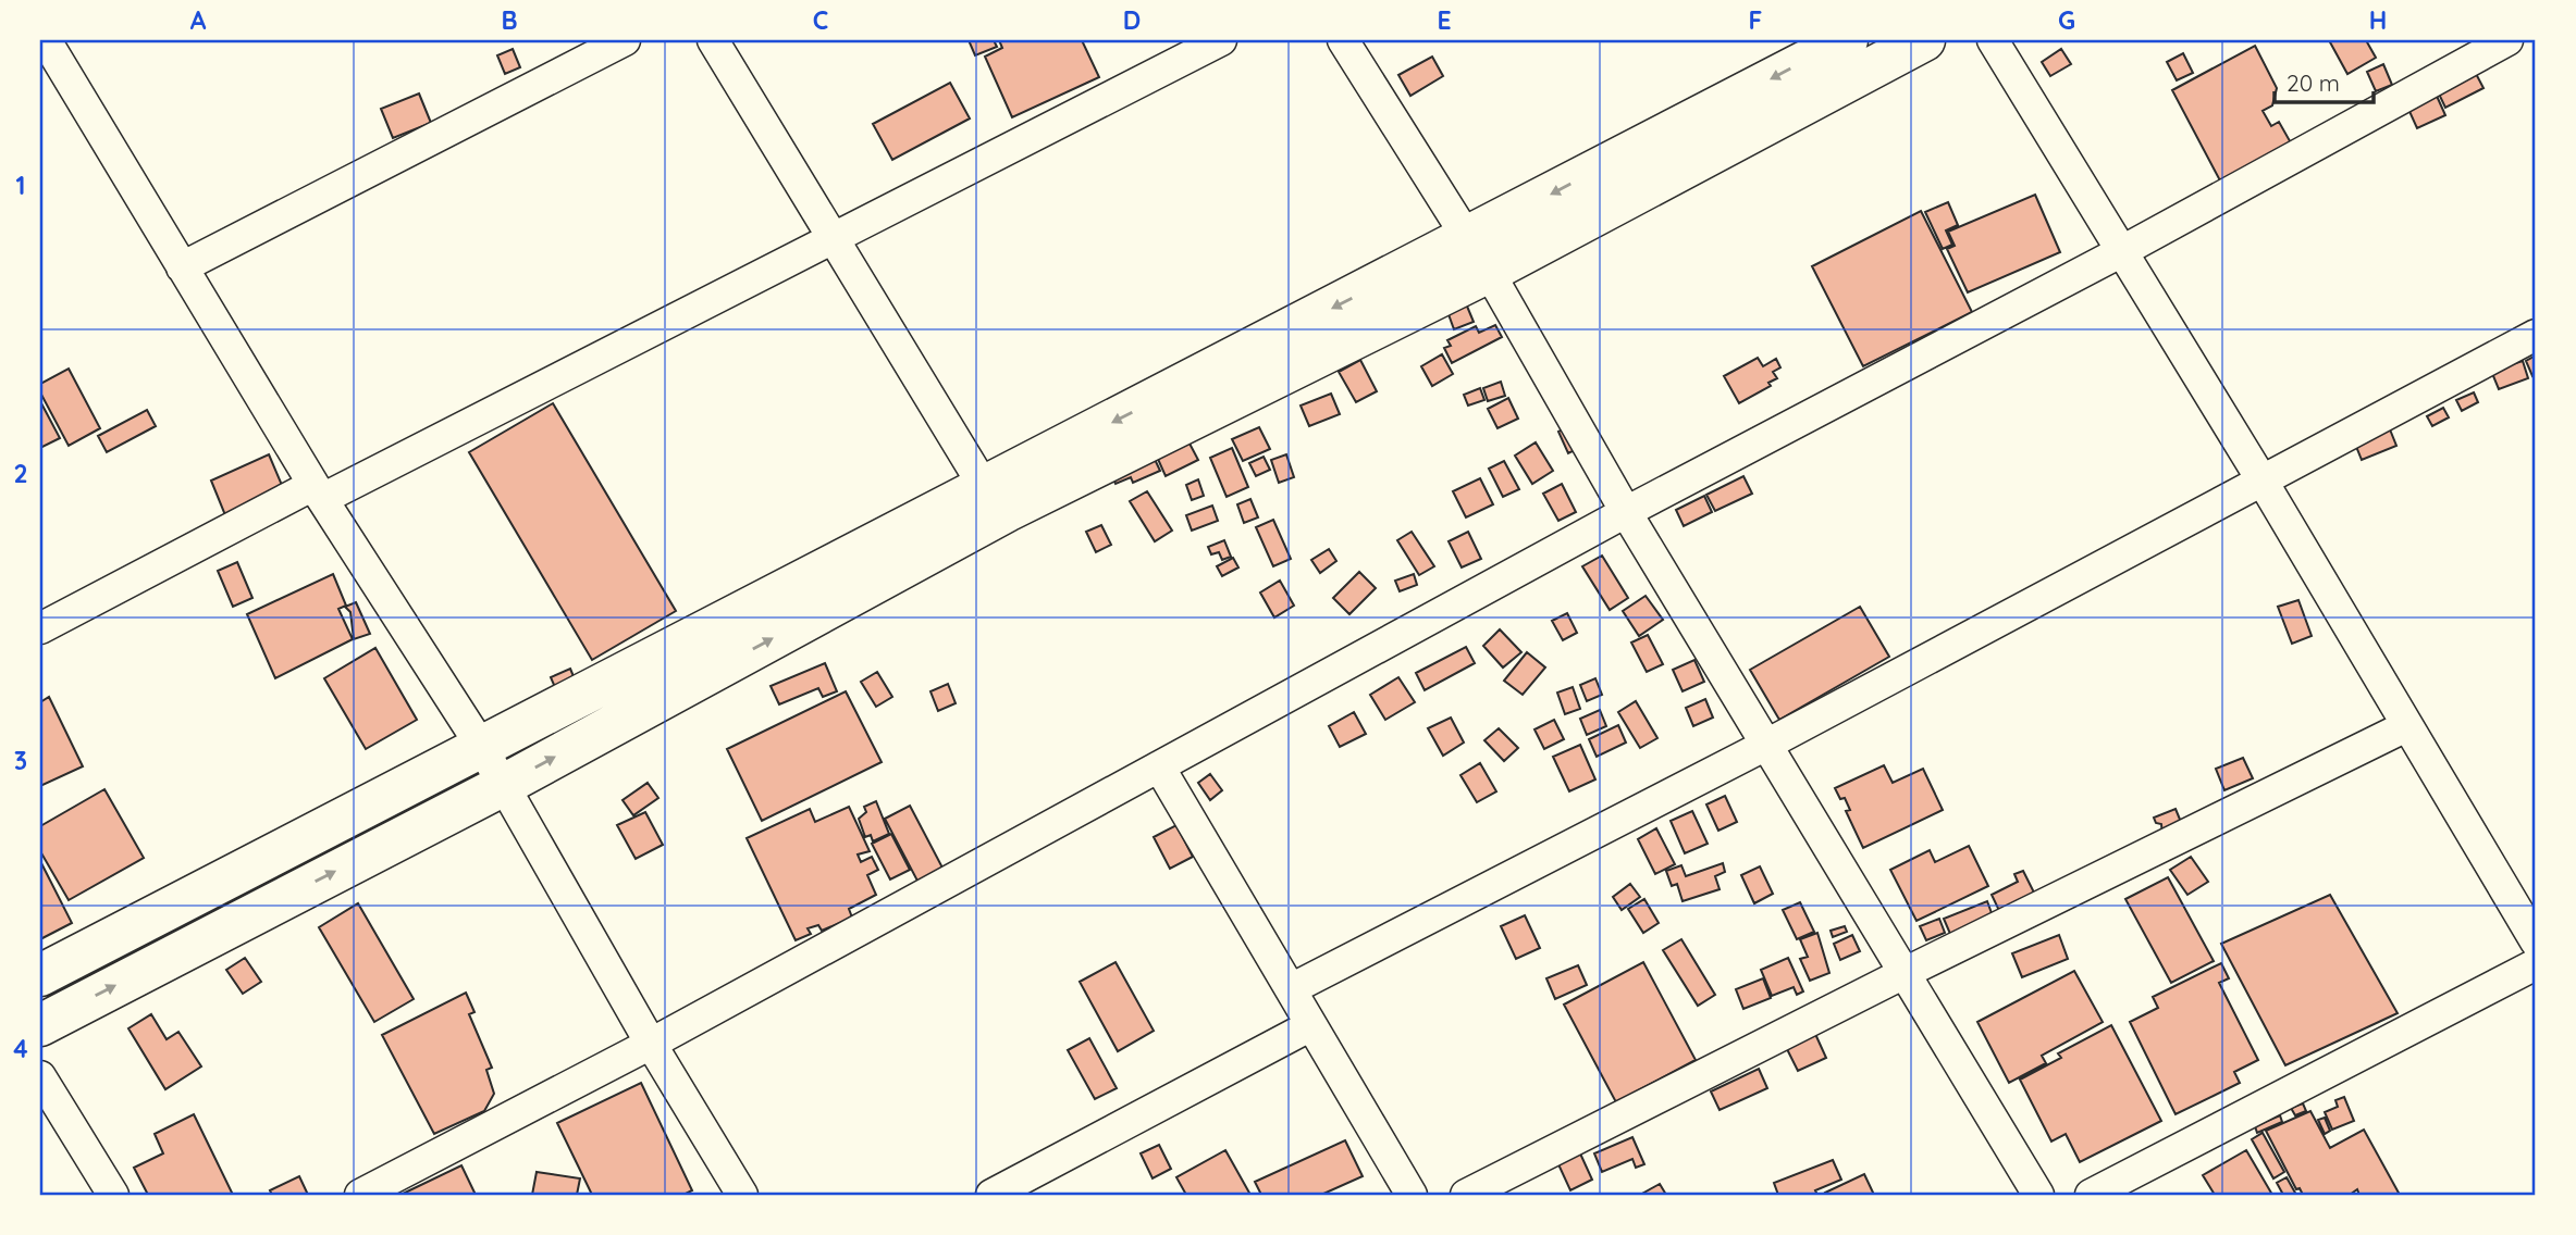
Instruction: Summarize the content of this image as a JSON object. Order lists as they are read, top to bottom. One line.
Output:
{"scale_bar":"20 m","grid":{"columns":["A","B","C","D","E","F","G","H"],"rows":["1","2","3","4"]}}
